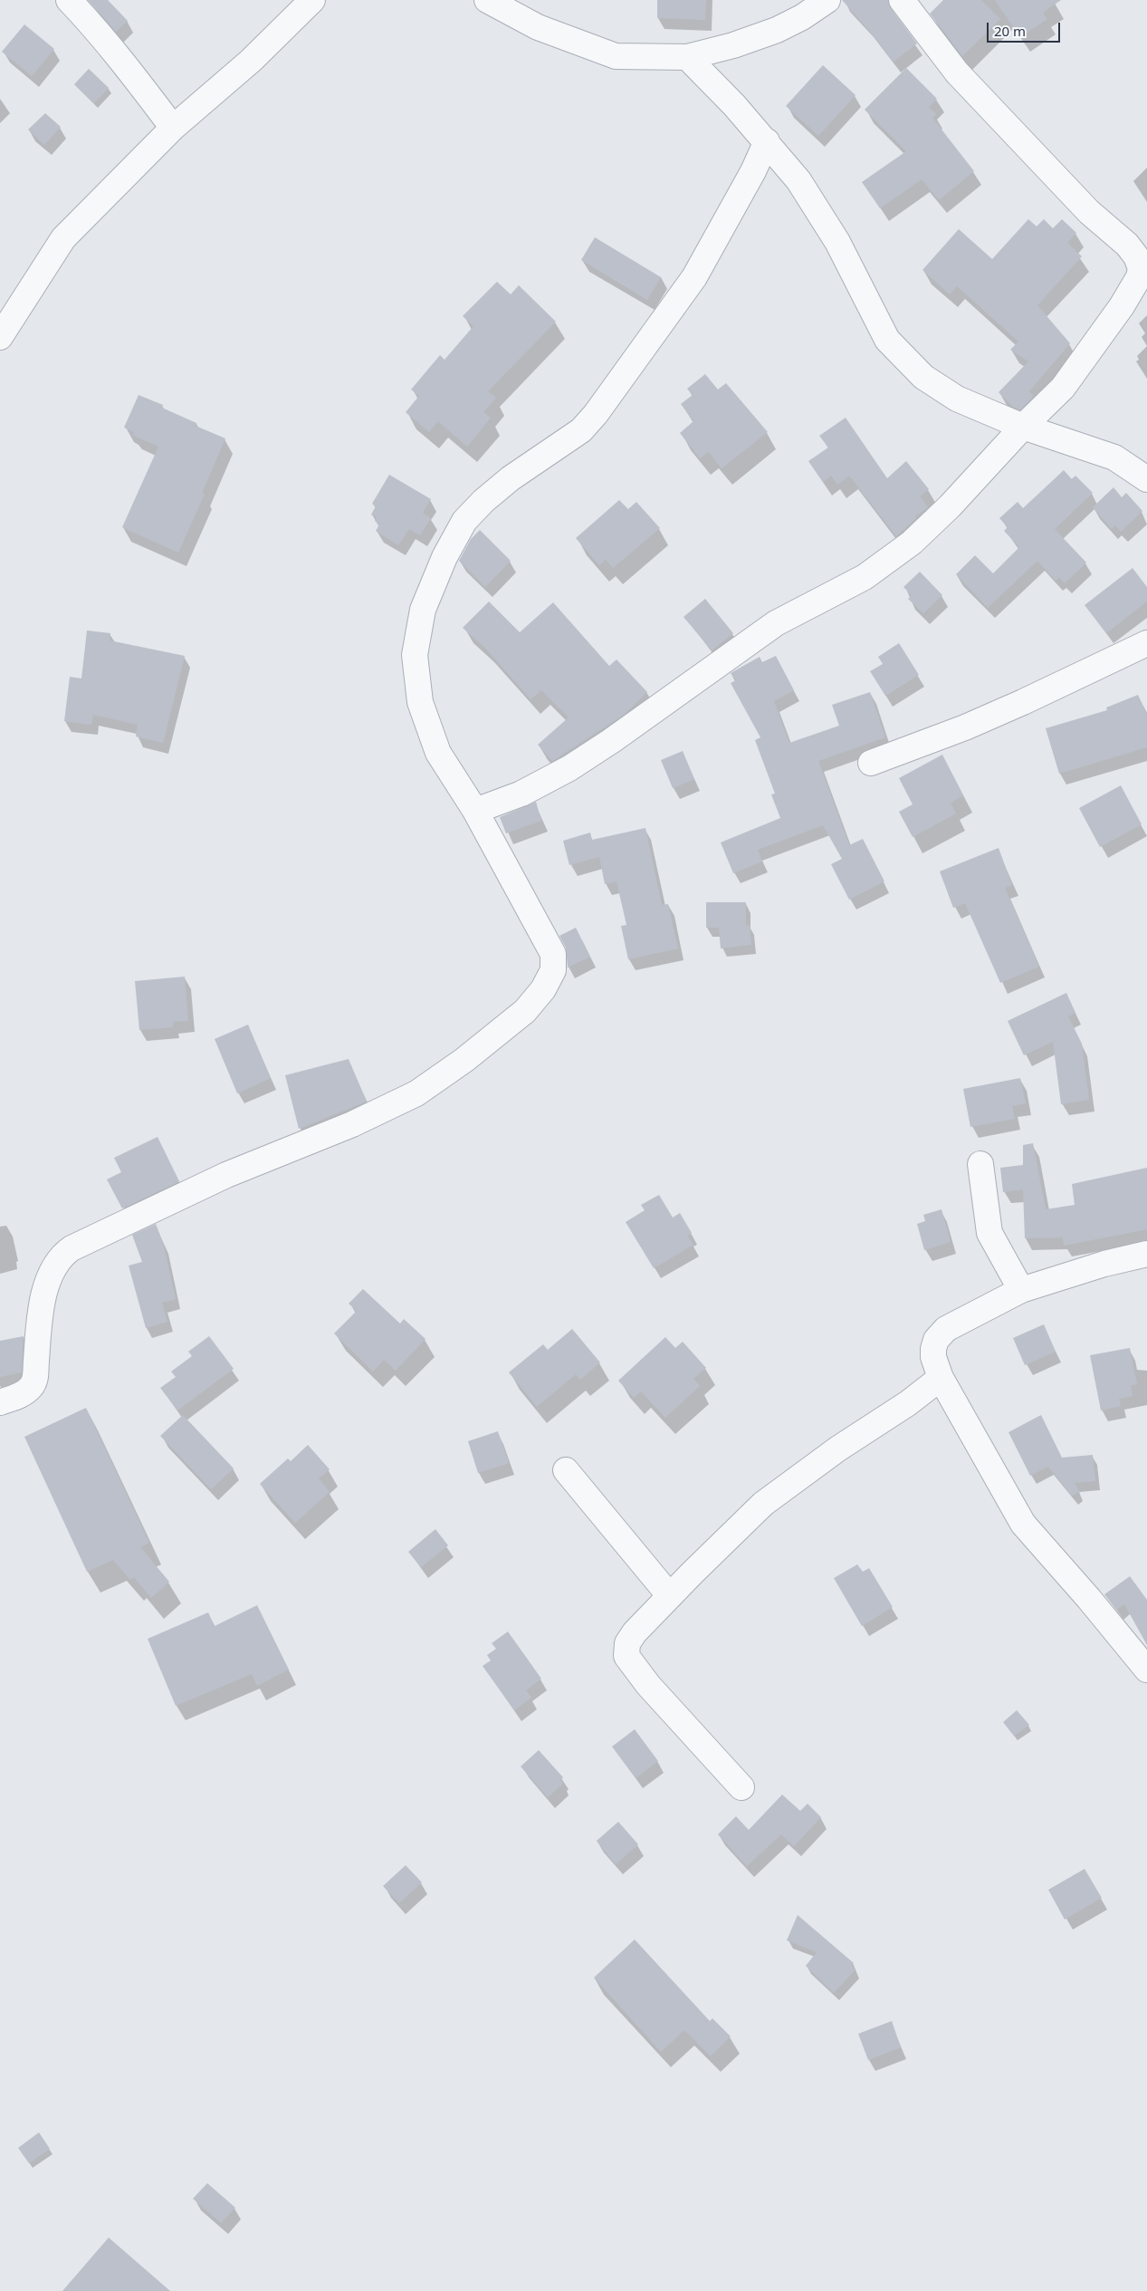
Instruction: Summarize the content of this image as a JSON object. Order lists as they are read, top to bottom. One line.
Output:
{"scale_bar":"20 m"}
